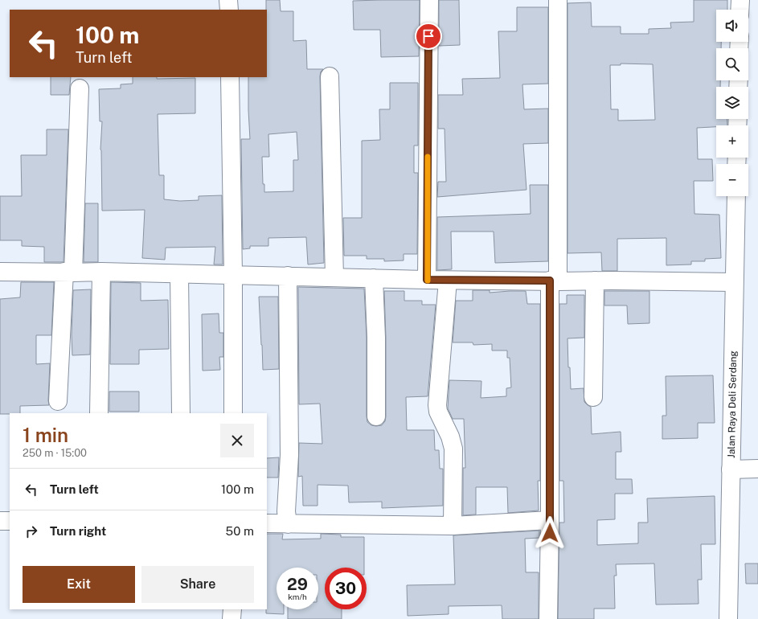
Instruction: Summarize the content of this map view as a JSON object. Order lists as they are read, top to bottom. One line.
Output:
{"streets":{"street":["Jalan Raya Deli Serdang"]},"page":{"map_buttons":["+","−"],"turn":["100 m","Turn left"],"heading":["1 min","250 m · 15:00"],"list":[{"name":"Turn left","value":"100 m"},{"name":"Turn right","value":"50 m"}],"buttons":["Exit","Share"],"speed":"29 km/h","limit":"30"}}
